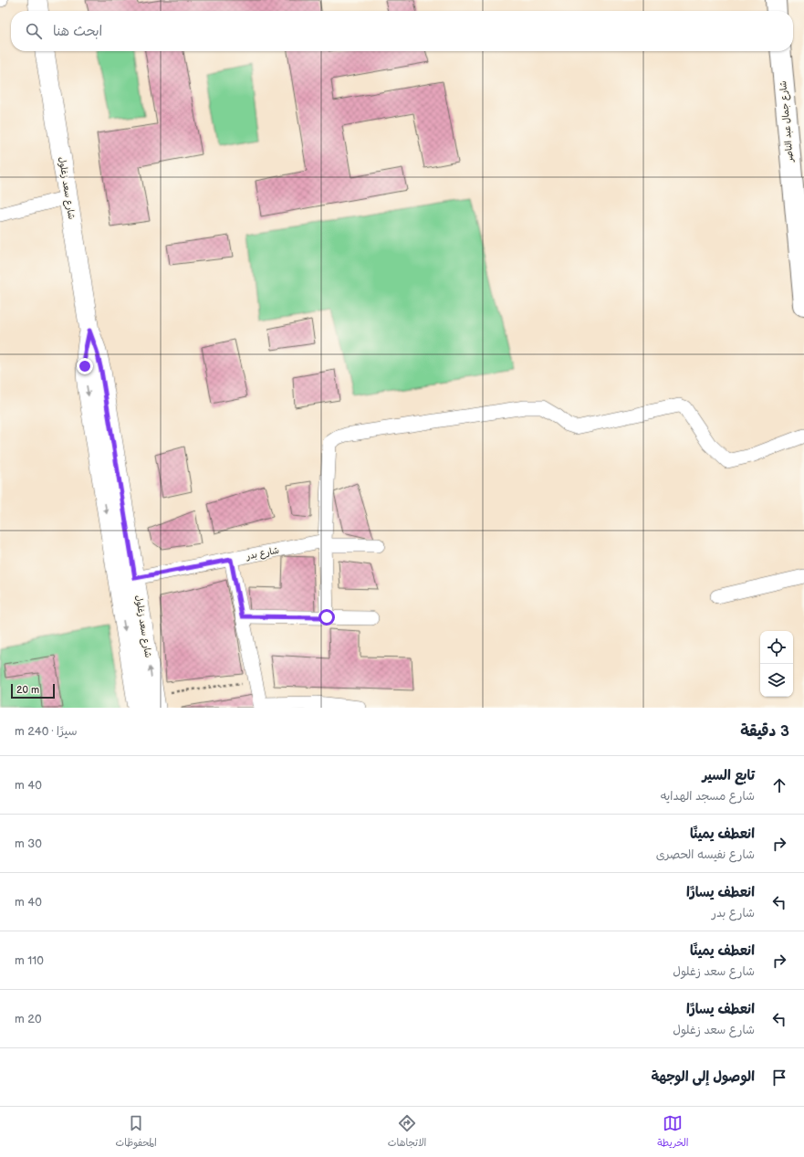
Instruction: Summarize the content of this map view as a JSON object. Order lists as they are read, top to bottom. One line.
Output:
{"streets":{"main road":["شارع جمال عبد الناصر","شارع سعد زغلول"],"street":["شارع بدر"]},"crossings":[["شارع سعد زغلول","شارع بدر"]],"scale_bar":"20 m","page":{"search":"ابحث هنا","scale":"20 m","heading":["3 دقيقة","سيرًا · 240 m"],"list":[["تابع السير","شارع مسجد الهدايه","40 m"],["انعطف يمينًا","شارع نفيسه الحصرى","30 m"],["انعطف يسارًا","شارع بدر","40 m"],["انعطف يمينًا","شارع سعد زغلول","110 m"],["انعطف يسارًا","شارع سعد زغلول","20 m"],"الوصول إلى الوجهة"],"nav":["الخريطة","الاتجاهات","المحفوظات"]}}
